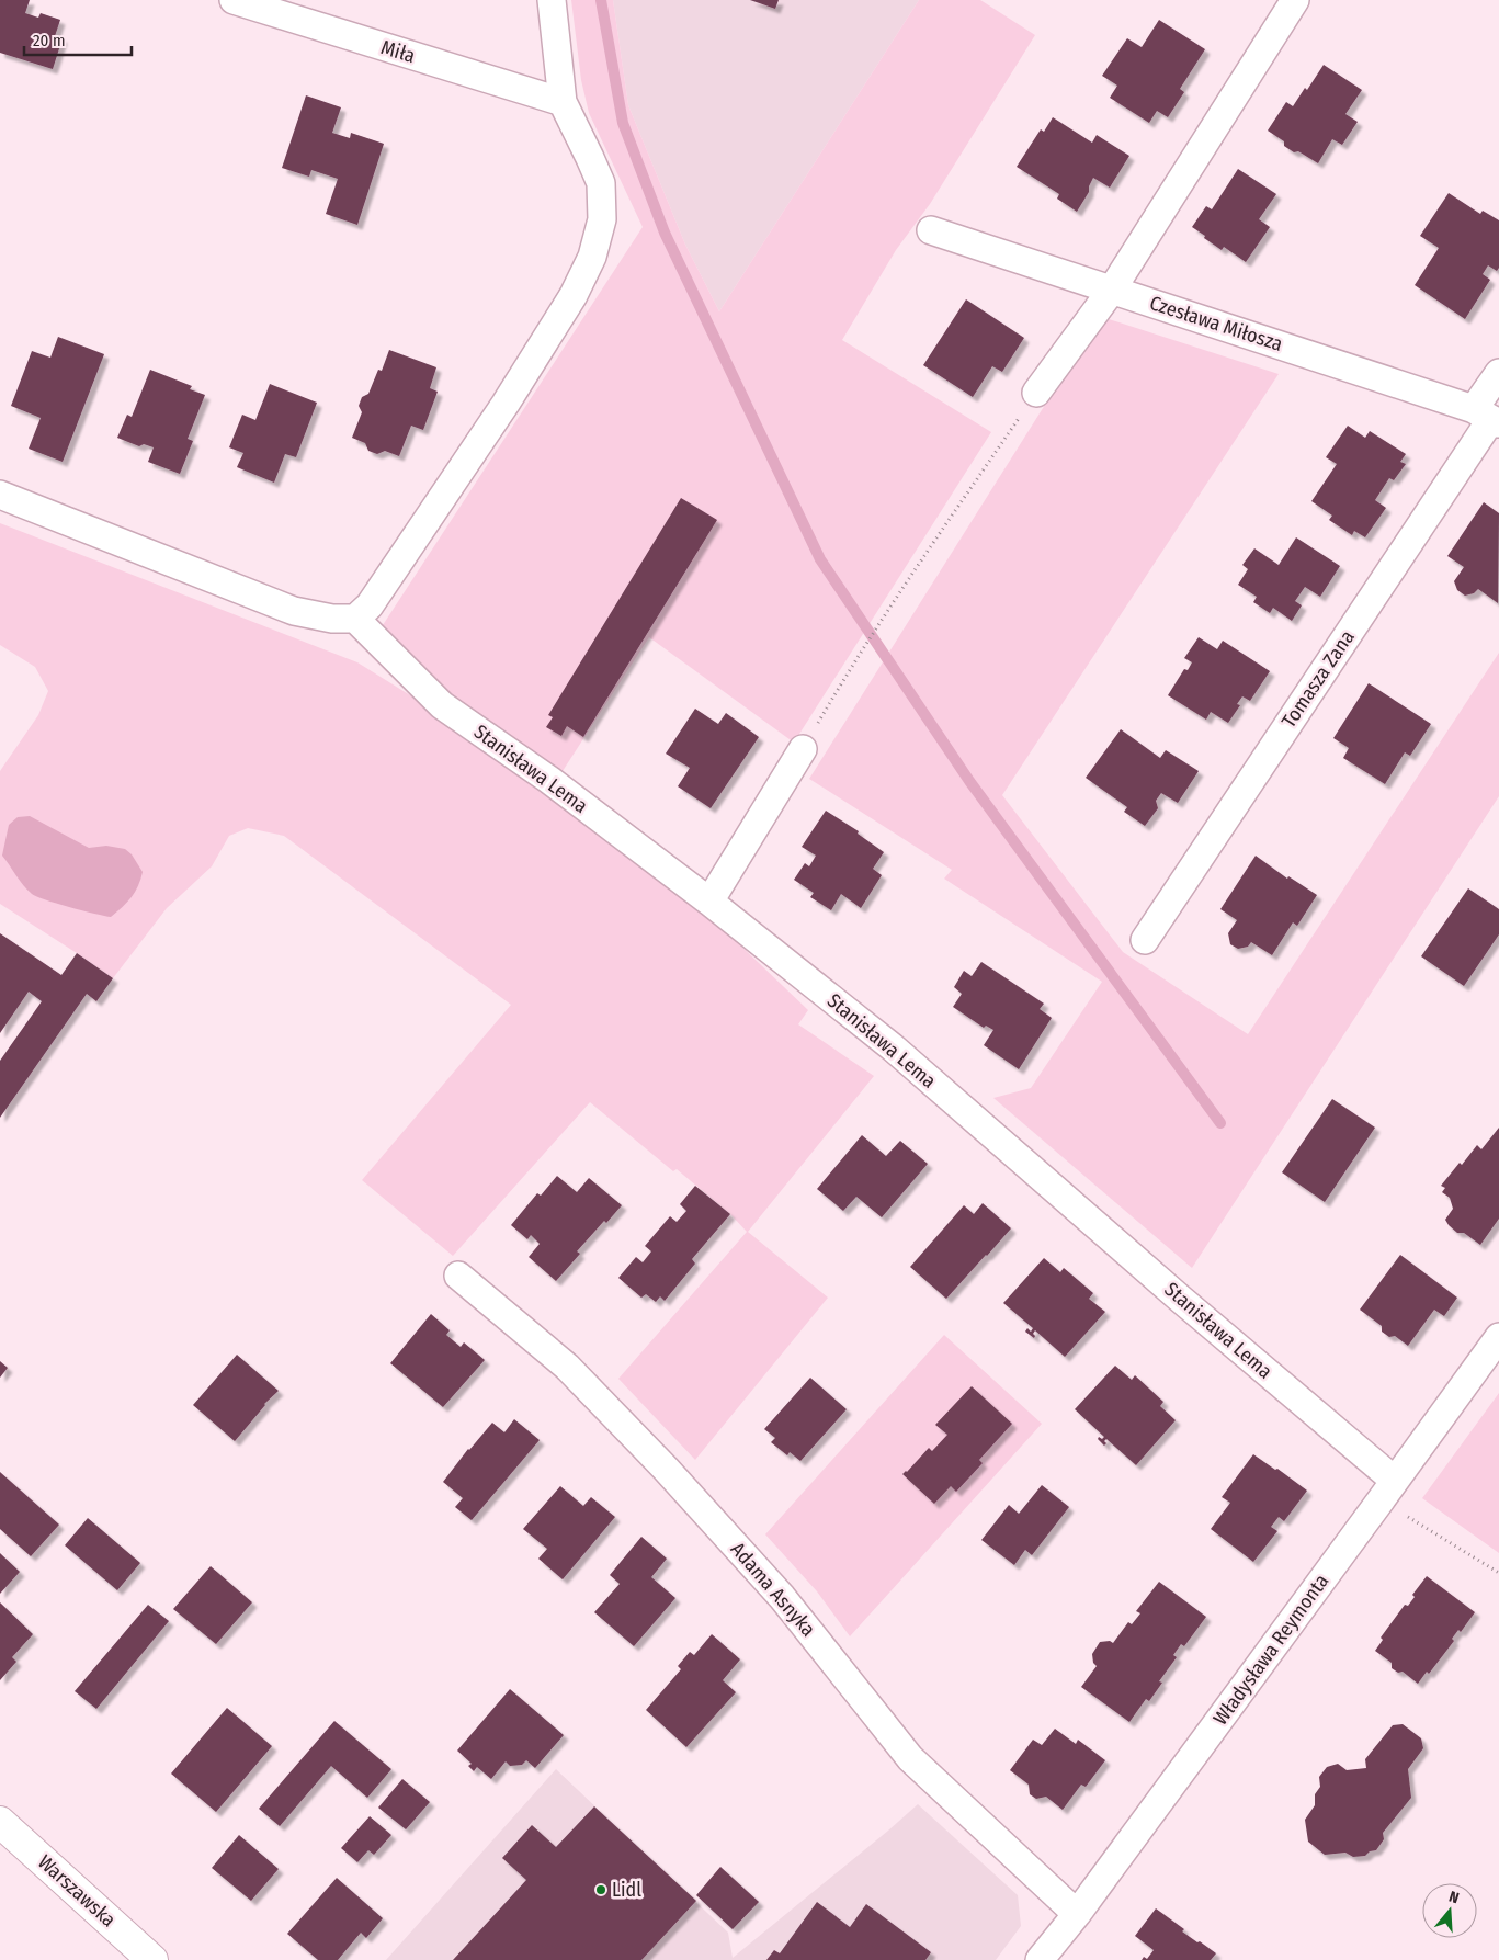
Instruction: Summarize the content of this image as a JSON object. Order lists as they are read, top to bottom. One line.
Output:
{"streets":{"main road":["Warszawska"],"street":["Miła","Czesława Miłosza","Tomasza Zana","Stanisława Lema","Adama Asnyka","Władysława Reymonta"]},"crossings":[["Czesława Miłosza","Tomasza Zana"],["Stanisława Lema","Władysława Reymonta"],["Adama Asnyka","Władysława Reymonta"]],"places":["Lidl"],"scale_bar":"20 m","north":"top"}
